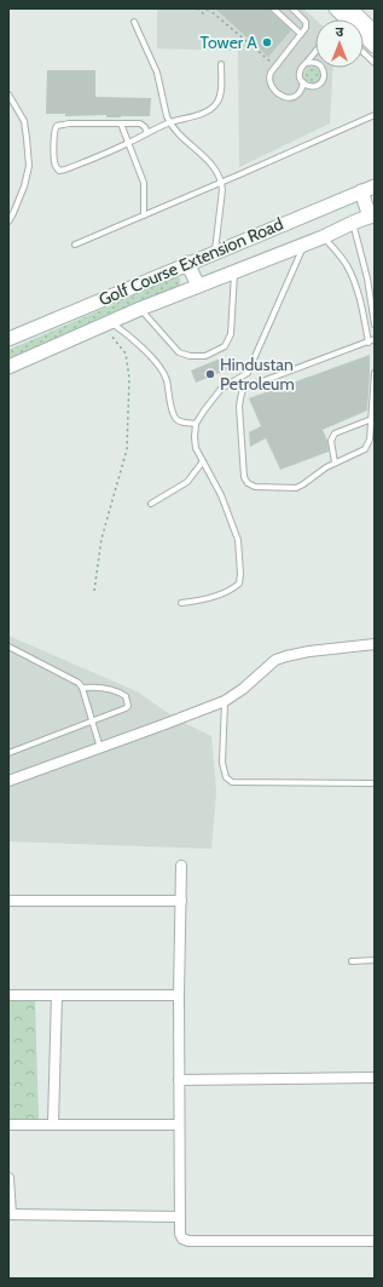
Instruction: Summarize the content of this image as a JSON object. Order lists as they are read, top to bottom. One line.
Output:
{"streets":{"main road":["Golf Course Extension Road"]},"places":["Tower A","Hindustan Petroleum"],"north":"top"}
